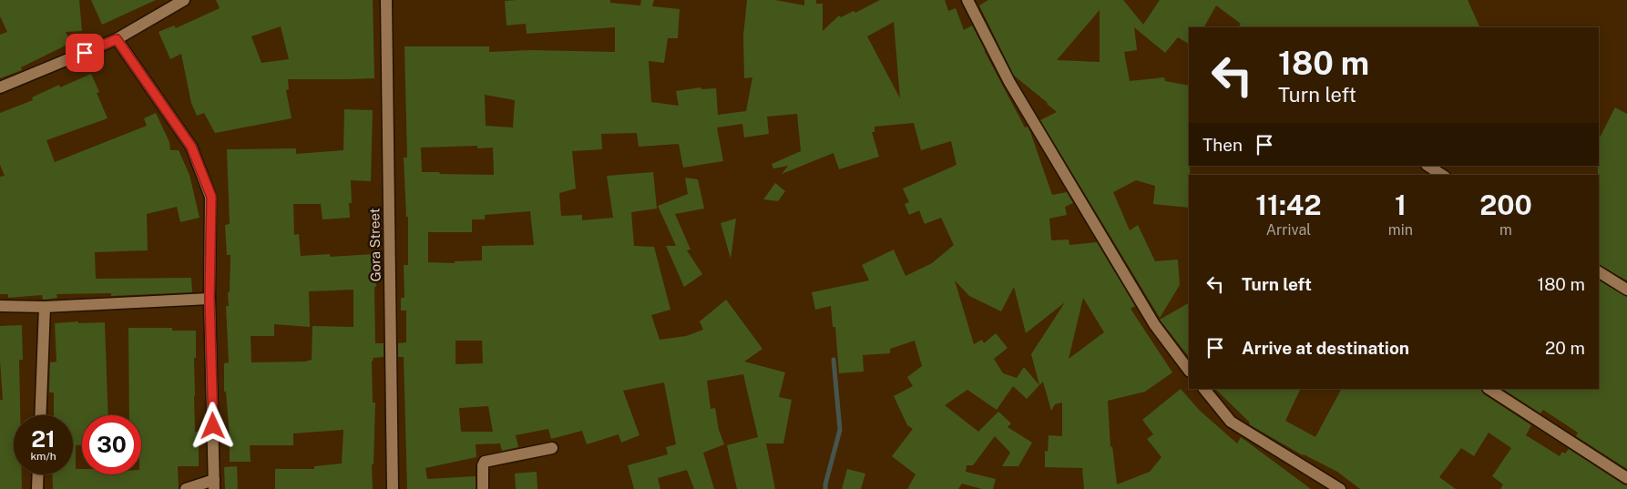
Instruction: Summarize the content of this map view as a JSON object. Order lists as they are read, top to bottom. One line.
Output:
{"streets":{"street":["Gora Street"]},"page":{"turn":["180 m","Turn left"],"then":"Then","eta":["11:42","Arrival","1","min","200","m"],"list":[{"name":"Turn left","value":"180 m"},{"name":"Arrive at destination","value":"20 m"}],"speed":"21 km/h","limit":"30"}}
